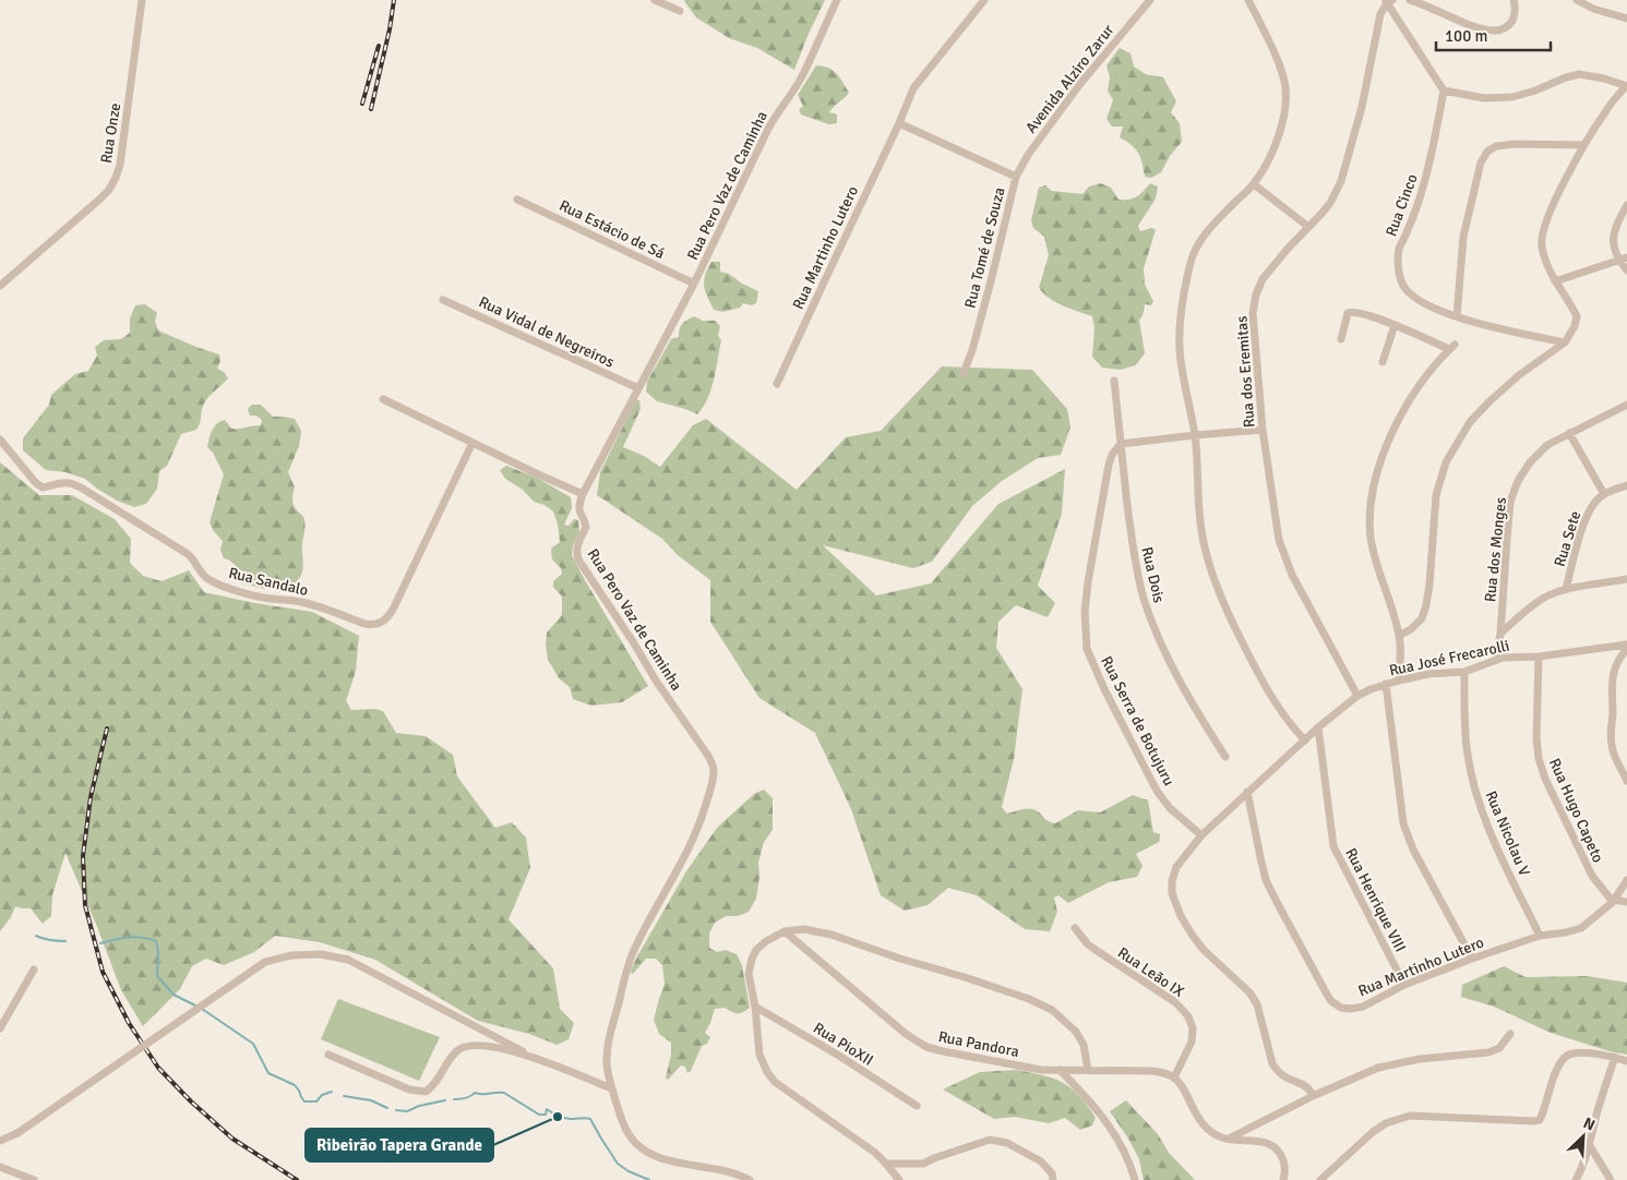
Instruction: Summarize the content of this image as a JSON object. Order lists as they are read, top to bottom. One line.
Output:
{"streets":{"street":["Avenida Alziro Zarur","Rua Onze","Rua Pero Vaz de Caminha","Rua Cinco","Rua Estácio de Sá","Rua Martinho Lutero","Rua Tomé de Souza","Rua Vidal de Negreiros","Rua dos Eremitas","Rua Sete","Rua dos Monges","Rua Dois","Rua Sandalo","Rua José Frecarolli","Rua Serra de Botujuru","Rua Hugo Capeto","Rua Nicolau V","Rua Henrique VIII","Rua Leão IX","Rua PioXII","Rua Pandora"]},"crossings":[["Avenida Alziro Zarur","Rua Tomé de Souza"],["Rua Pero Vaz de Caminha","Rua Estácio de Sá"],["Rua Pero Vaz de Caminha","Rua Vidal de Negreiros"],["Rua Martinho Lutero","Rua Tomé de Souza"],["Rua Martinho Lutero","Rua José Frecarolli"],["Rua Martinho Lutero","Rua Hugo Capeto"],["Rua Martinho Lutero","Rua Nicolau V"],["Rua Martinho Lutero","Rua Henrique VIII"],["Rua dos Eremitas","Rua José Frecarolli"],["Rua dos Monges","Rua José Frecarolli"],["Rua Dois","Rua Serra de Botujuru"],["Rua José Frecarolli","Rua Serra de Botujuru"],["Rua José Frecarolli","Rua Hugo Capeto"],["Rua José Frecarolli","Rua Nicolau V"],["Rua José Frecarolli","Rua Henrique VIII"],["Rua Leão IX","Rua Pandora"]],"places":["Ribeirão Tapera Grande"],"scale_bar":"100 m","north":"top right"}
